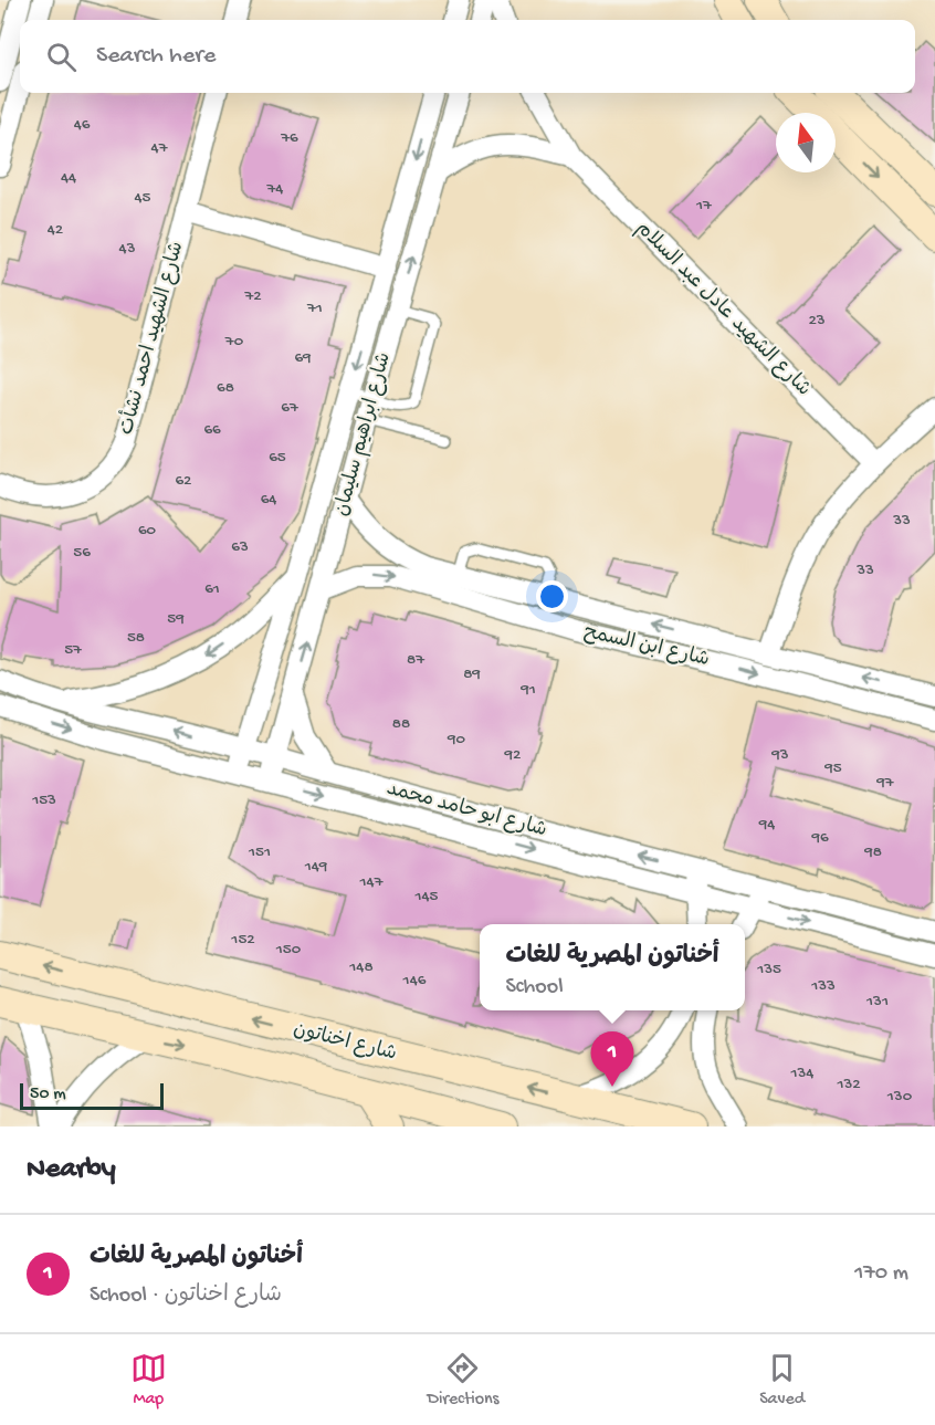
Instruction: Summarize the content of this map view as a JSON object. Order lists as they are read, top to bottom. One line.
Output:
{"streets":{"main road":["شارع اخناتون"],"street":["شارع الشهيد عادل عبد السلام","شارع الشهيد احمد نشأت","شارع ابراهيم سليمان","شارع ابن السمح","شارع ابو حامد محمد"]},"crossings":[["شارع ابراهيم سليمان","شارع ابن السمح"],["شارع ابراهيم سليمان","شارع ابو حامد محمد"]],"house_numbers":["46","76","47","44","74","45","17","42","43","72","71","23","70","69","68","67","66","65","62","64","33","60","63","56","33","61","59","58","57","87","89","91","88","90","92","93","95","97","153","94","96","151","98","149","147","145","152","150","148","135","146","133","131","134","132","130"],"scale_bar":"50 m","north":"top","page":{"search":"Search here","popup":["أخناتون المصرية للغات","School"],"pins":"1","scale":"50 m","heading":"Nearby","list":[{"mark":"1","name":"أخناتون المصرية للغات","note":"School · شارع اخناتون","value":"170 m"}],"nav":["Map","Directions","Saved"]}}
